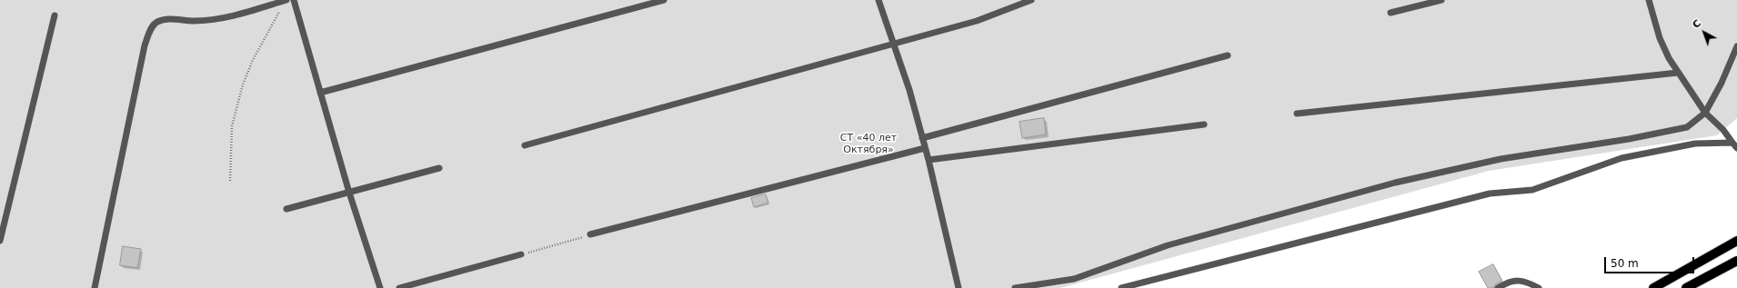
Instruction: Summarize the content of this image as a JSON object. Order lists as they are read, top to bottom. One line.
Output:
{"parks":["СТ «40 лет Октября»"],"scale_bar":"50 m","north":"top left"}
